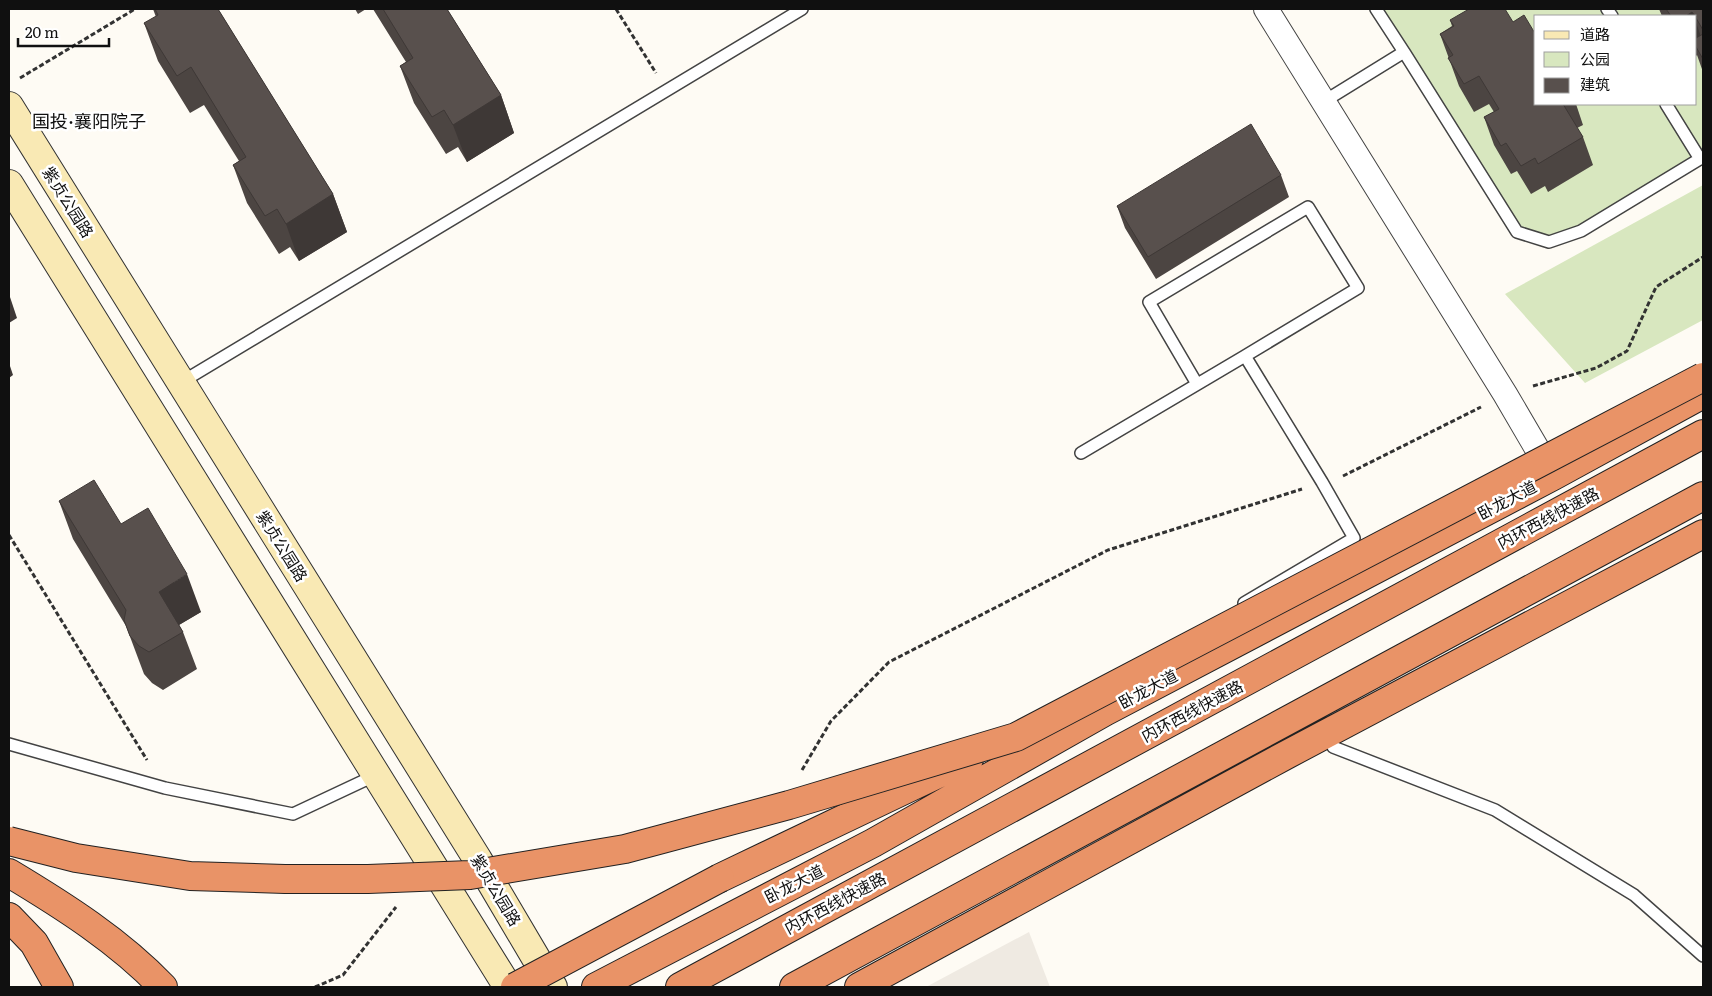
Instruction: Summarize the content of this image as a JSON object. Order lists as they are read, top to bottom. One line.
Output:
{"streets":{"highway":["卧龙大道","内环西线快速路"],"street":["紫贞公园路"]},"districts":["国投·襄阳院子"],"legend":["道路","公园","建筑"],"scale_bar":"20 m"}
